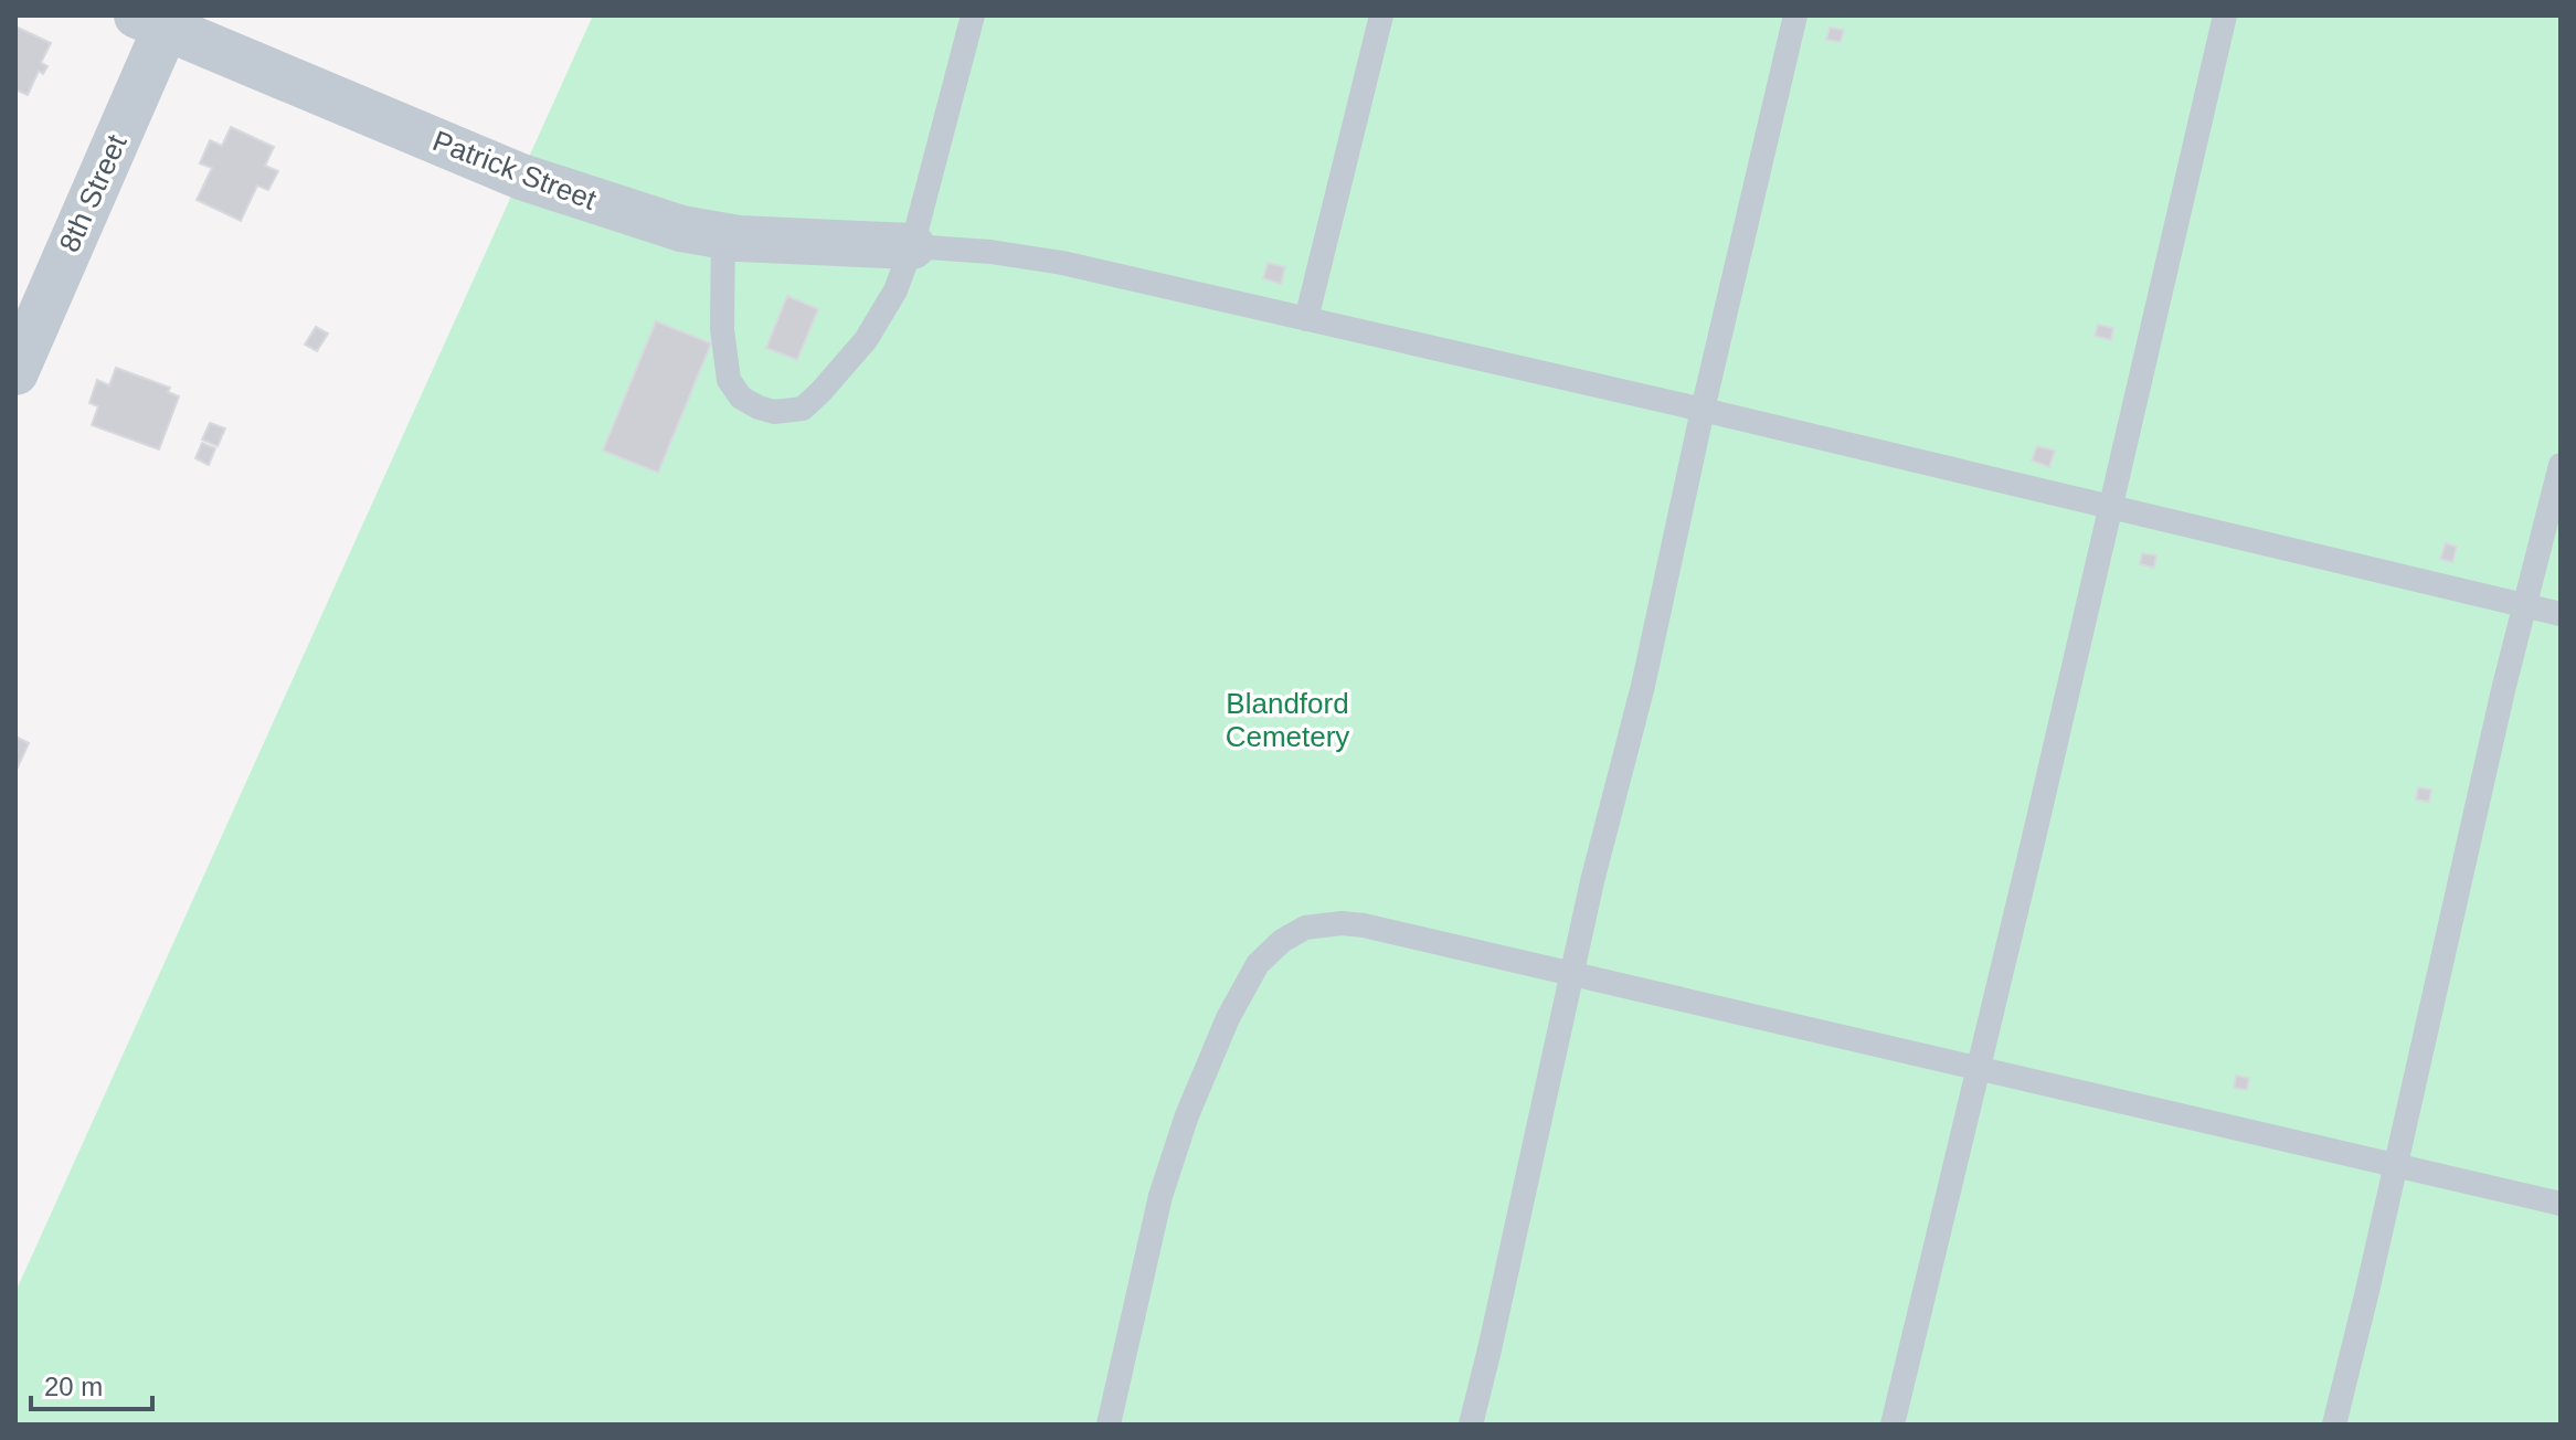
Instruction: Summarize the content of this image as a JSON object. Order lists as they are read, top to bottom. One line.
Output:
{"streets":{"street":["Patrick Street","8th Street"]},"crossings":[["Patrick Street","8th Street"]],"parks":["Blandford Cemetery"],"scale_bar":"20 m"}
